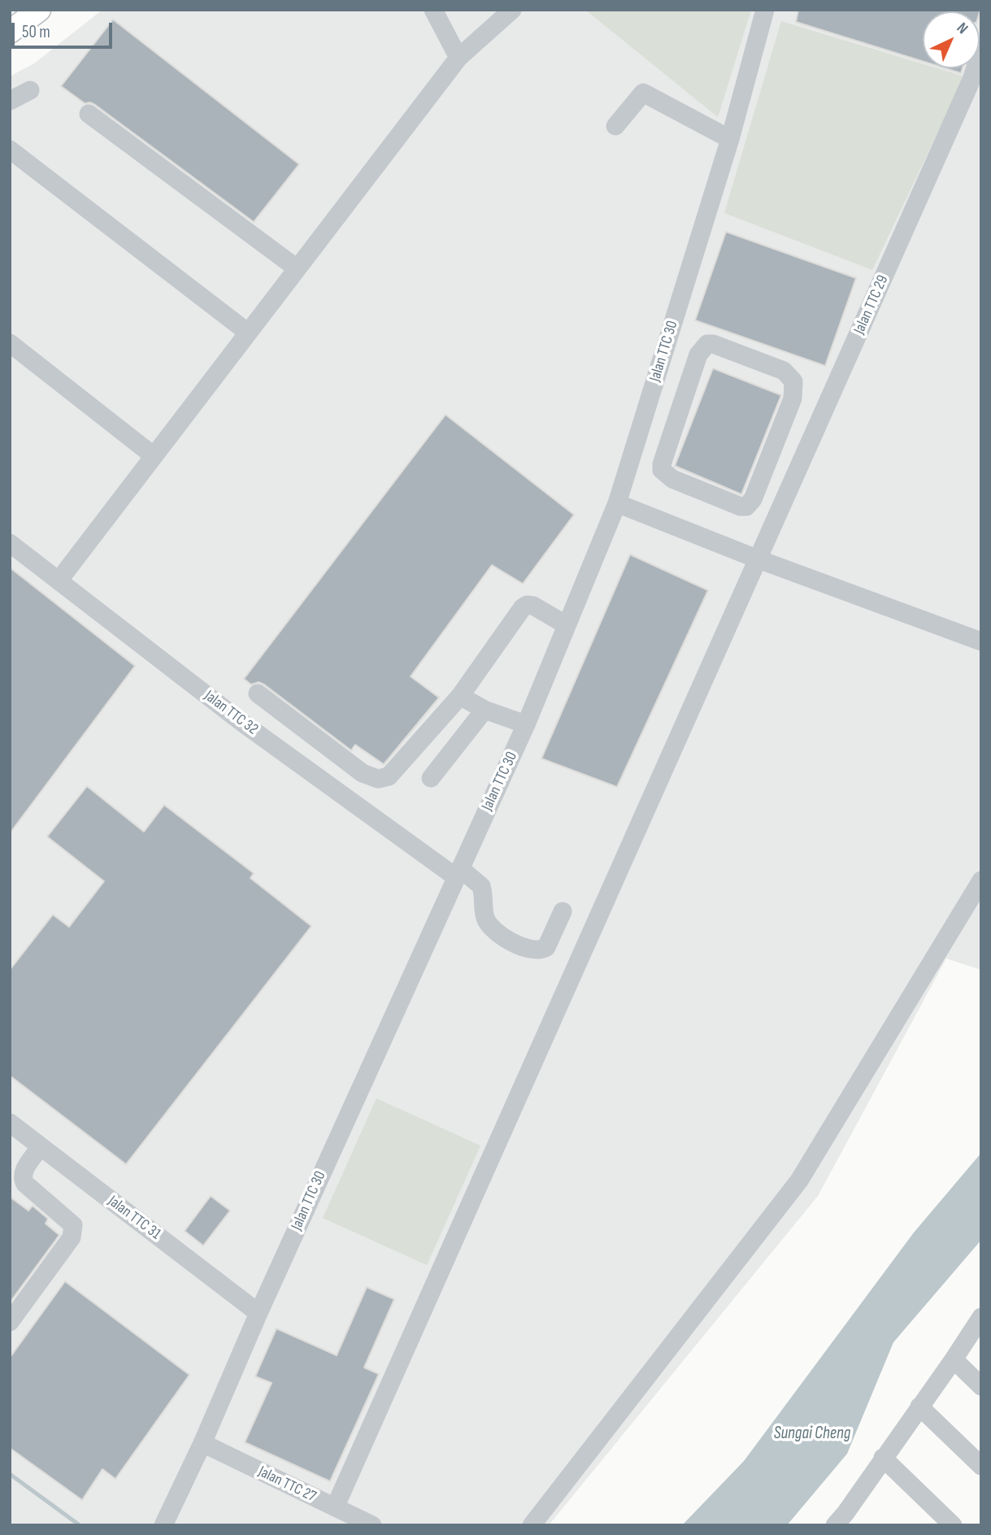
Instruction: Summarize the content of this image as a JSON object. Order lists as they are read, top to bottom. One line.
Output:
{"streets":{"street":["Jalan TTC 29","Jalan TTC 30","Jalan TTC 32","Jalan TTC 31","Jalan TTC 27"]},"crossings":[["Jalan TTC 29","Jalan TTC 27"],["Jalan TTC 30","Jalan TTC 32"],["Jalan TTC 30","Jalan TTC 31"],["Jalan TTC 30","Jalan TTC 27"]],"water":["Sungai Cheng"],"scale_bar":"50 m","north":"top right"}
